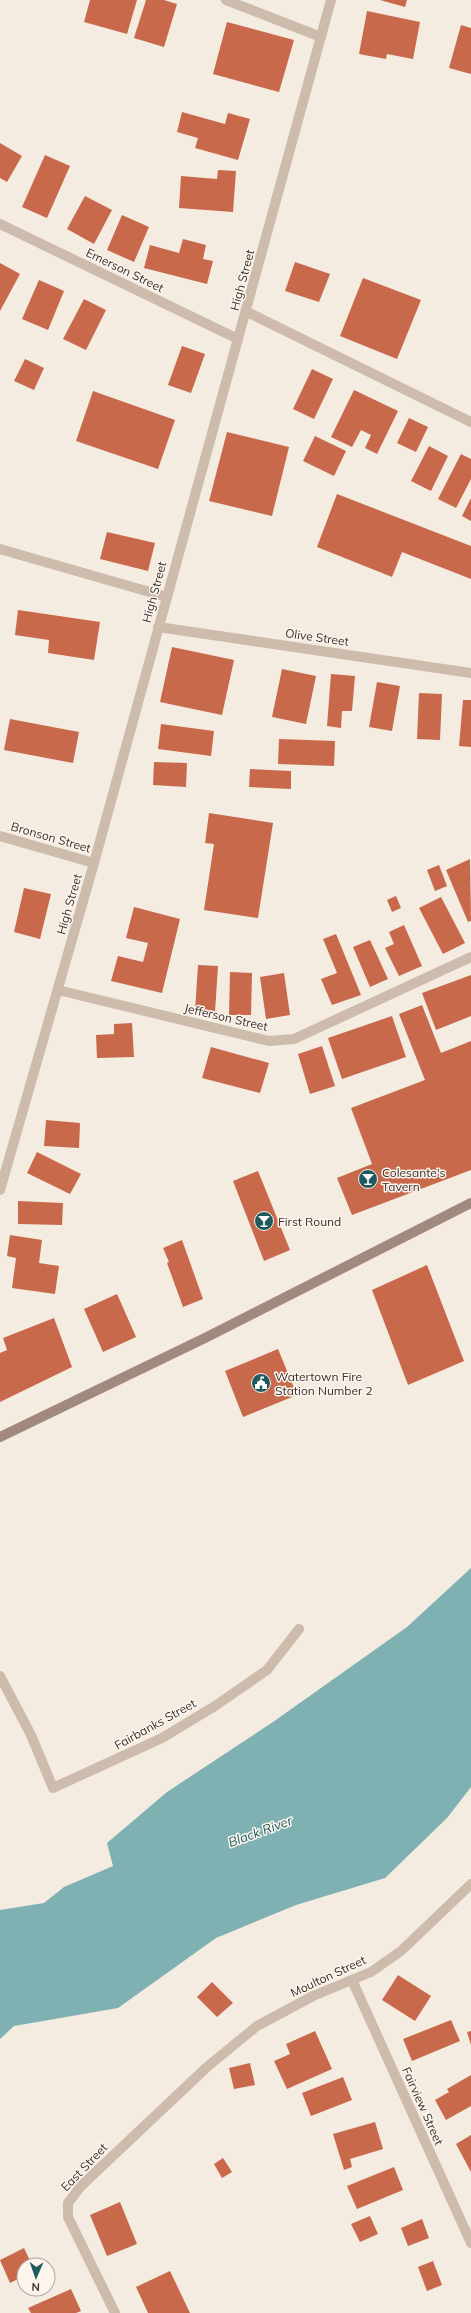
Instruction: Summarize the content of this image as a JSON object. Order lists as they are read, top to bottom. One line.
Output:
{"streets":{"street":["Emerson Street","High Street","Olive Street","Bronson Street","Jefferson Street","Fairbanks Street","Moulton Street","Fairview Street","East Street"]},"crossings":[["Emerson Street","High Street"],["High Street","Olive Street"],["High Street","Bronson Street"],["High Street","Jefferson Street"],["Moulton Street","Fairview Street"],["Moulton Street","East Street"]],"water":["Black River"],"places":{"bar":["Colesante's Tavern","First Round"],"public building":["Watertown Fire Station Number 2"]},"north":"bottom"}
